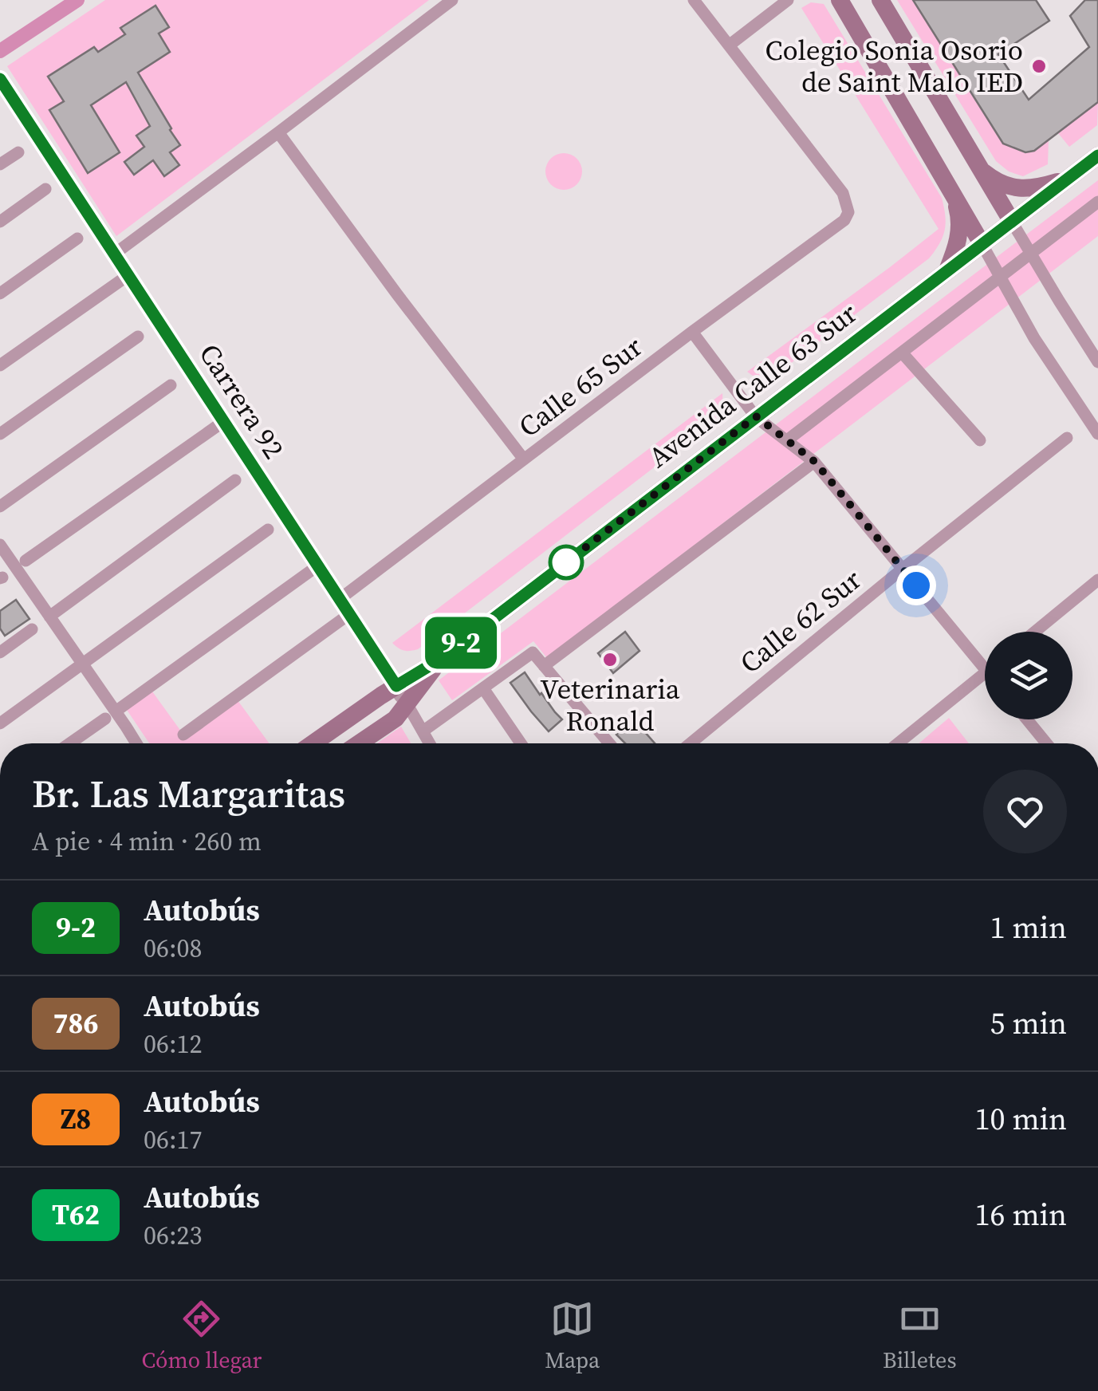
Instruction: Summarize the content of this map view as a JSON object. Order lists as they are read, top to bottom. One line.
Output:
{"streets":{"main road":["Avenida Calle 63 Sur"],"street":["Calle 65 Sur","Carrera 92","Calle 62 Sur"]},"crossings":[["Avenida Calle 63 Sur","Carrera 92"],["Calle 65 Sur","Carrera 92"]],"places":["Colegio Sonia Osorio de Saint Malo IED","Veterinaria Ronald"],"lines":["bus line 9-2"],"page":{"on_map":"9-2","heading":["Br. Las Margaritas","A pie · 4 min · 260 m"],"list":[{"mark":"9-2","name":"Autobús","note":"06:08","value":"1 min"},{"mark":"786","name":"Autobús","note":"06:12","value":"5 min"},{"mark":"Z8","name":"Autobús","note":"06:17","value":"10 min"},{"mark":"T62","name":"Autobús","note":"06:23","value":"16 min"}],"tabs":["Cómo llegar","Mapa","Billetes"]}}
